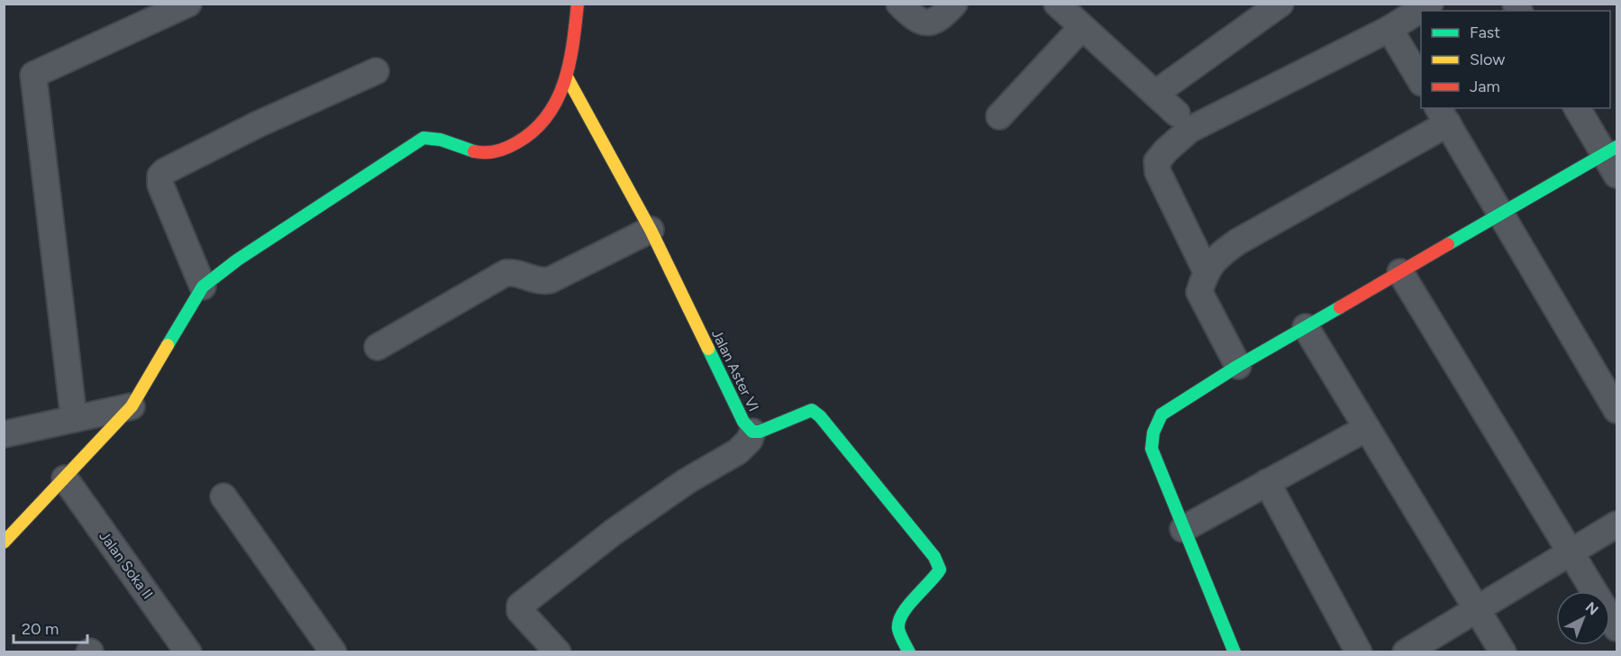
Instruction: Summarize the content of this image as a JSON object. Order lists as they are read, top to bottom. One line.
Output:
{"streets":{"street":["Jalan Aster VI","Jalan Soka II"]},"legend":["Fast","Slow","Jam"],"scale_bar":"20 m","north":"top right"}
